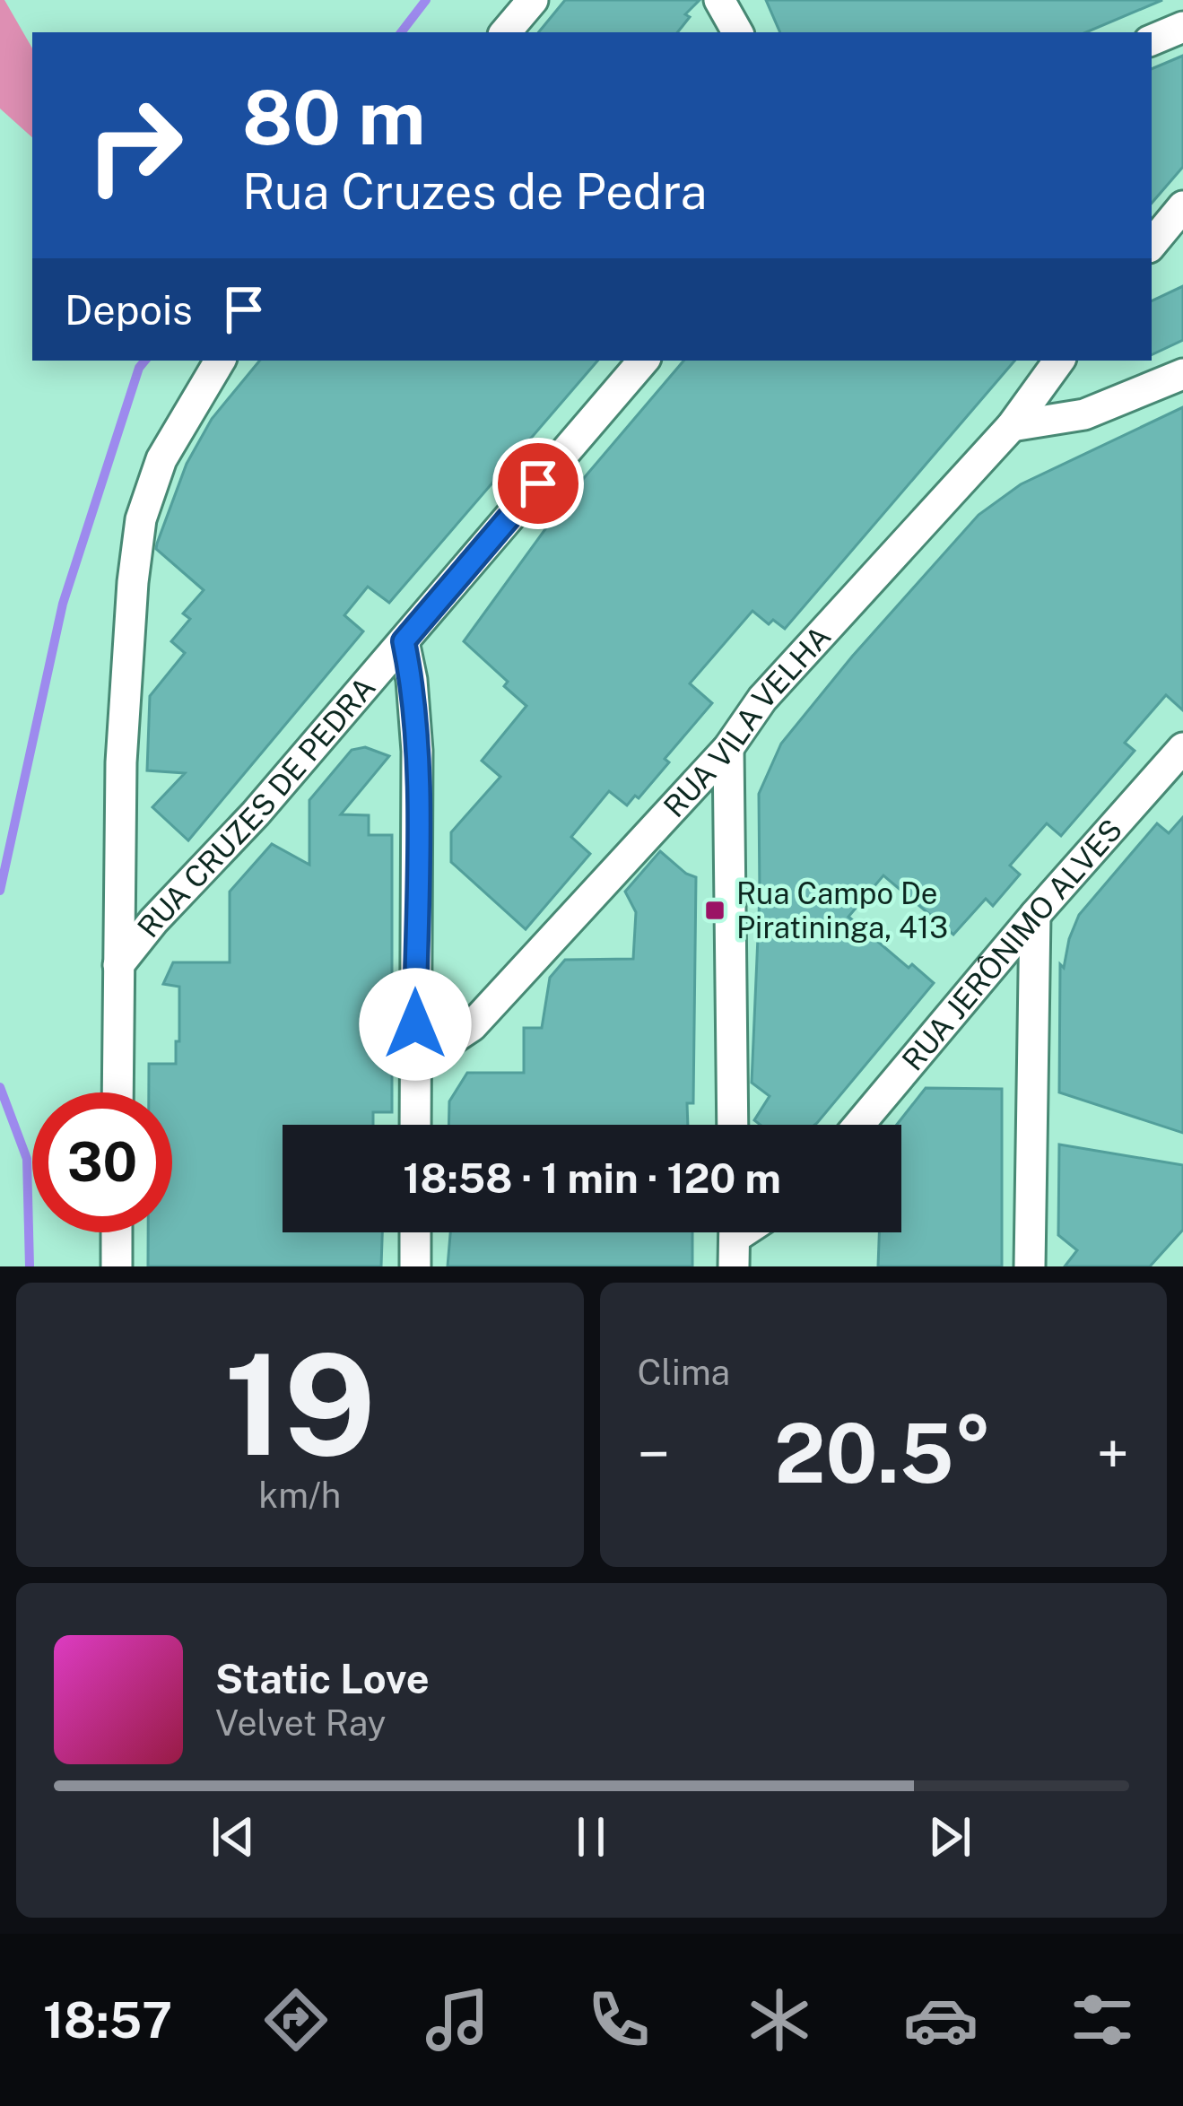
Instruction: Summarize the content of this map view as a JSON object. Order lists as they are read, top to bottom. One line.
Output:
{"streets":{"street":["RUA VILA VELHA","RUA CRUZES DE PEDRA","RUA JERÔNIMO ALVES"]},"places":{"transit":["Rua Campo De Piratininga, 413"]},"page":{"turn":["80 m","Rua Cruzes de Pedra"],"then":"Depois","limit":"30","trip":"18:58 · 1 min · 120 m","tile":[["19","km/h"],"Clima"],"heat":["−","20.5°","+"],"song":["Static Love","Velvet Ray"],"tabs":"18:57"}}
